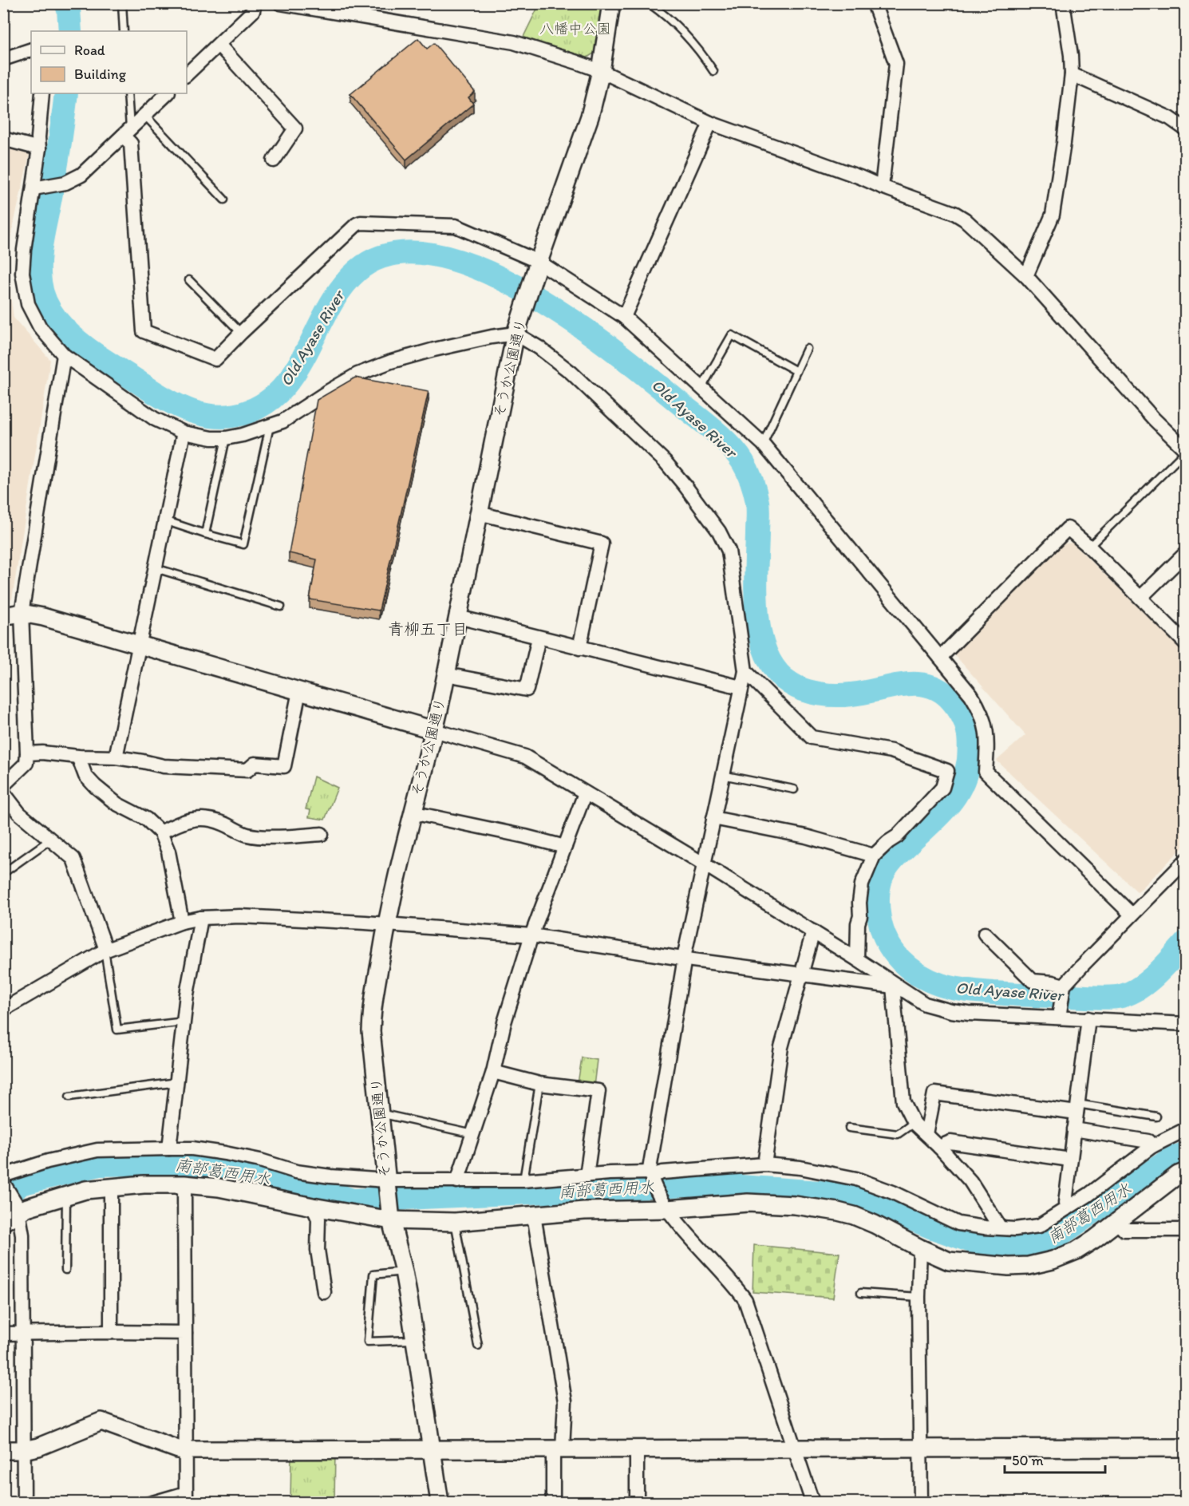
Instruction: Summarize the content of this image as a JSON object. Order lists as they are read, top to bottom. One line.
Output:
{"streets":{"street":["そうか公園通り"]},"districts":["青柳五丁目"],"water":["Old Ayase River","南部葛西用水"],"parks":["八幡中公園"],"legend":["Road","Building"],"scale_bar":"50 m"}
